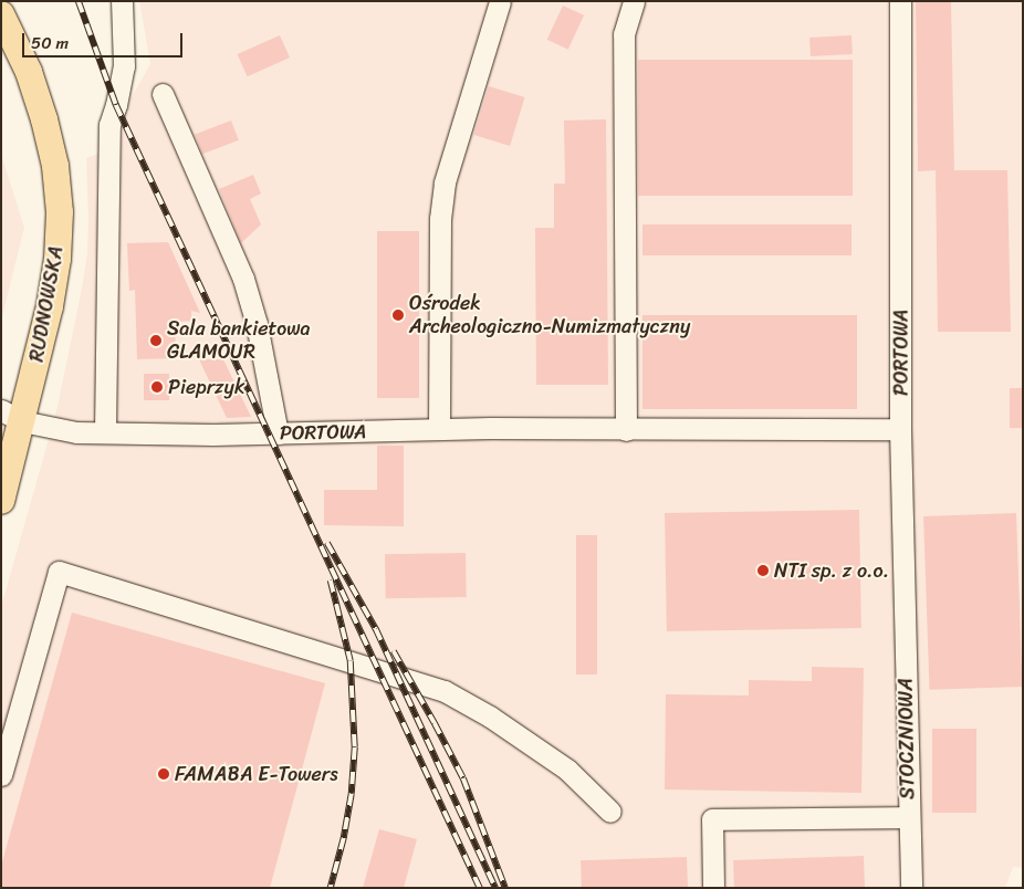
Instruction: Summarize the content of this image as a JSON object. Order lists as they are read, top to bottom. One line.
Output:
{"streets":{"main road":["RUDNOWSKA"],"street":["PORTOWA","STOCZNIOWA"]},"crossings":[["RUDNOWSKA","PORTOWA"],["PORTOWA","STOCZNIOWA"]],"places":["Ośrodek Archeologiczno-Numizmatyczny","Sala bankietowa GLAMOUR","Pieprzyk","NTI sp. z o.o.","FAMABA E-Towers"],"scale_bar":"50 m"}
